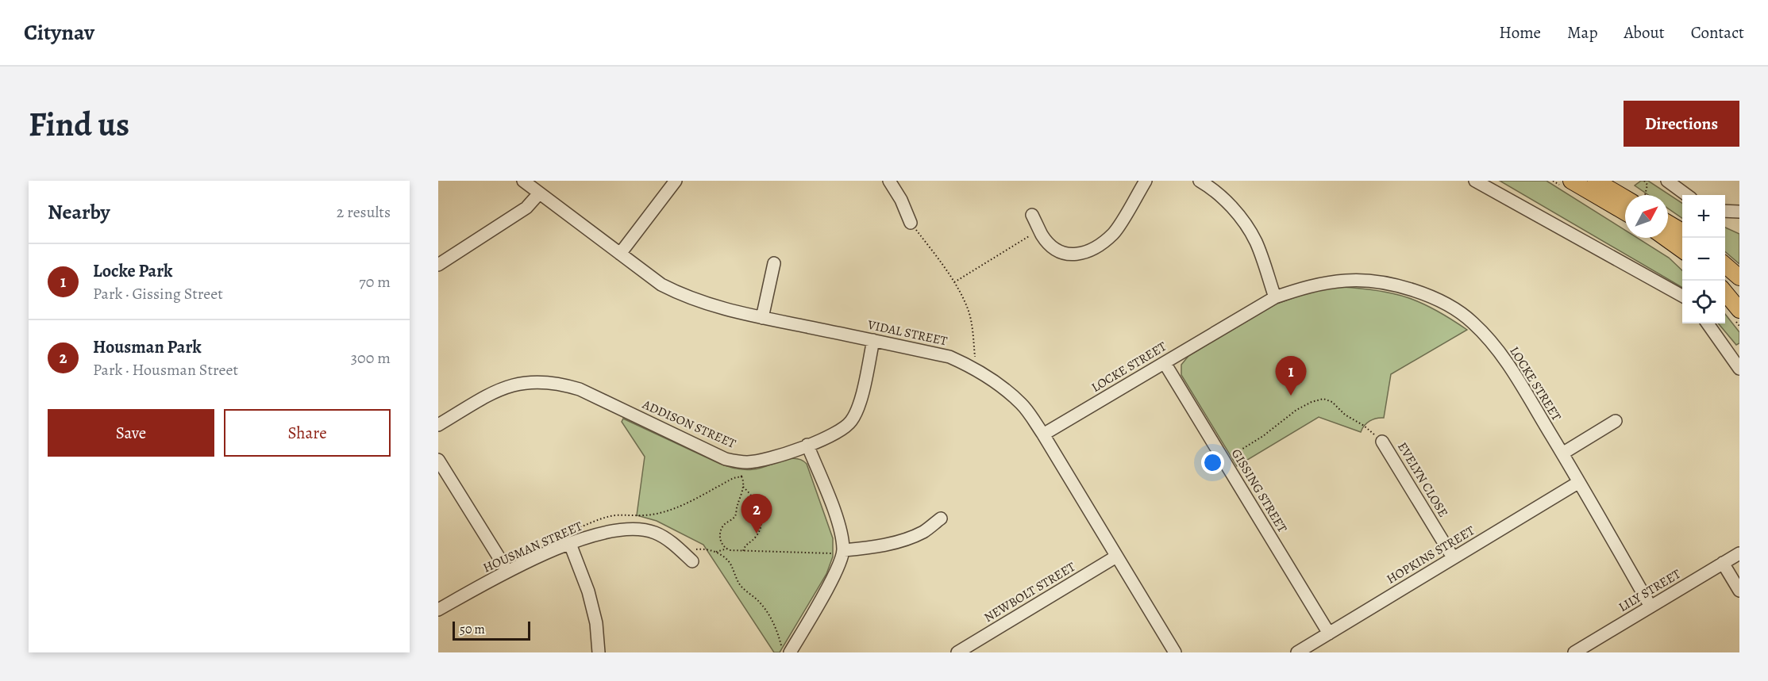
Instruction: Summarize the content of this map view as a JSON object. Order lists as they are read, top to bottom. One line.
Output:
{"streets":{"street":["VIDAL STREET","LOCKE STREET","ADDISON STREET","EVELYN CLOSE","GISSING STREET","HOUSMAN STREET","HOPKINS STREET","LILY STREET","NEWBOLT STREET"]},"crossings":[["VIDAL STREET","LOCKE STREET"],["VIDAL STREET","ADDISON STREET"],["VIDAL STREET","NEWBOLT STREET"],["LOCKE STREET","GISSING STREET"],["LOCKE STREET","HOPKINS STREET"],["LOCKE STREET","LILY STREET"],["EVELYN CLOSE","HOPKINS STREET"],["GISSING STREET","HOPKINS STREET"]],"scale_bar":"50 m","north":"top right","page":{"header":"Citynav","nav":["Home","Map","About","Contact"],"buttons":["Directions",["Save","Share"]],"title":"Find us","heading":["Nearby","2 results"],"map_buttons":["+","−"],"list":[{"mark":"1","name":"Locke Park","note":"Park · Gissing Street","value":"70 m"},{"mark":"2","name":"Housman Park","note":"Park · Housman Street","value":"300 m"}],"pins":["1","2"],"scale":"50 m"}}
